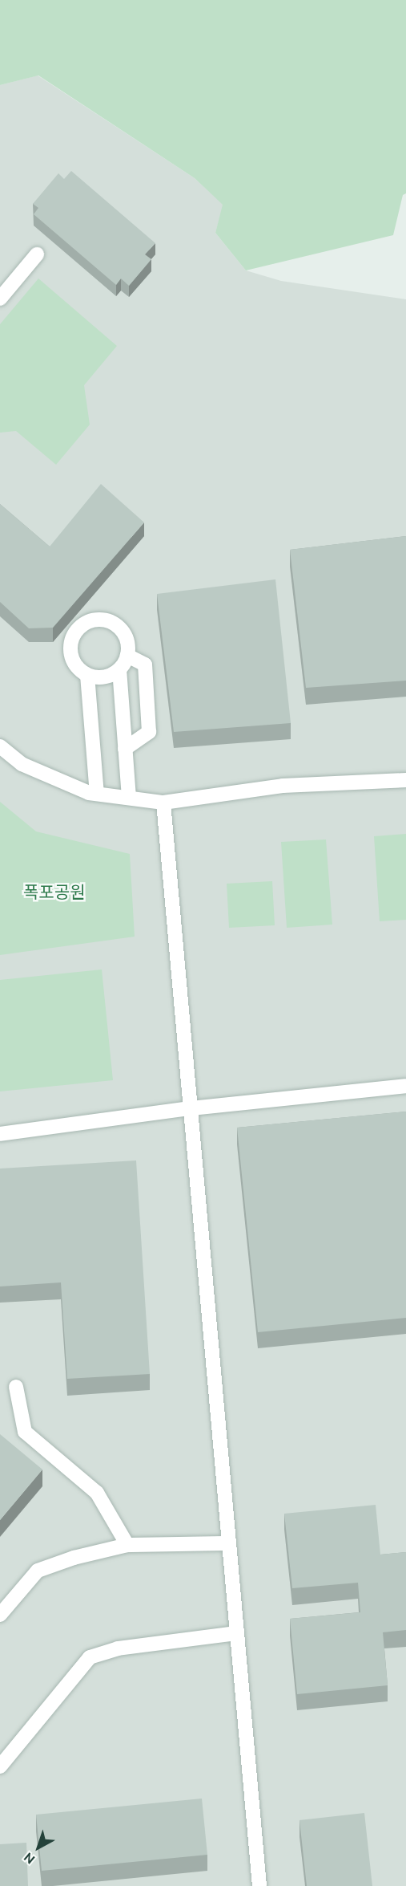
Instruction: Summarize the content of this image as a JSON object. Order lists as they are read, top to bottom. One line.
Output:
{"parks":["폭포공원"],"north":"bottom left"}
